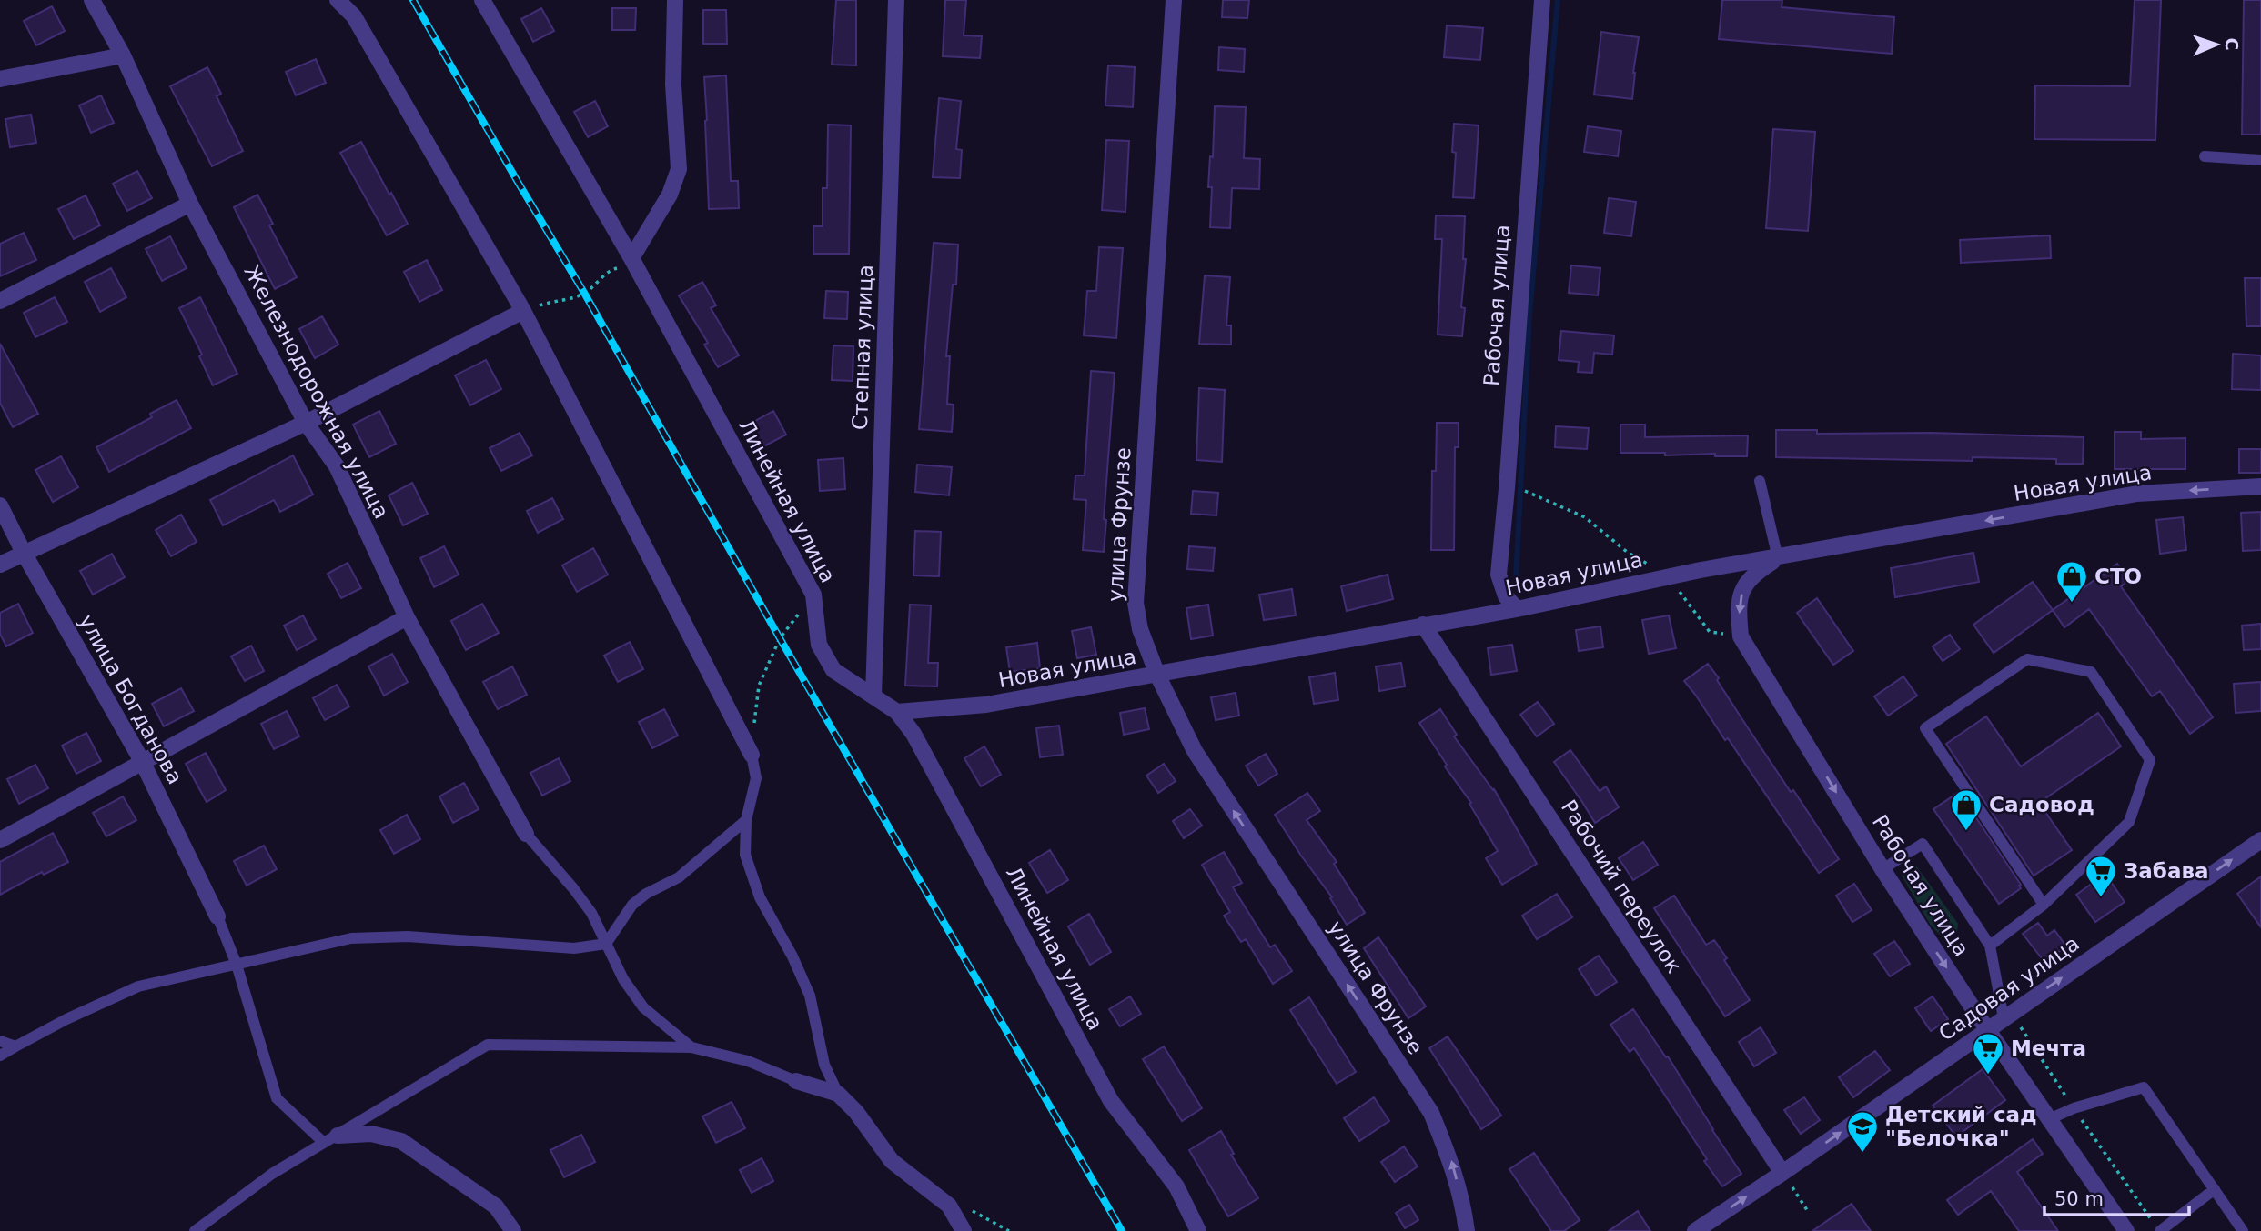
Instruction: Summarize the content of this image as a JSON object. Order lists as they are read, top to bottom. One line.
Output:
{"streets":{"street":["Рабочая улица","Степная улица","Железнодорожная улица","Новая улица","Линейная улица","улица Фрунзе","улица Богданова","Рабочий переулок","Садовая улица"]},"crossings":[["Рабочая улица","Новая улица"],["Рабочая улица","Садовая улица"],["Степная улица","Линейная улица"],["Новая улица","Линейная улица"],["Новая улица","улица Фрунзе"],["Новая улица","Рабочий переулок"],["Рабочий переулок","Садовая улица"]],"one_way":["Рабочая улица","Новая улица","улица Фрунзе","Садовая улица"],"places":{"shop":["СТО","Садовод"],"supermarket":["Забава","Мечта"],"school or university":["Детский сад \"Белочка\""]},"scale_bar":"50 m","north":"right"}
